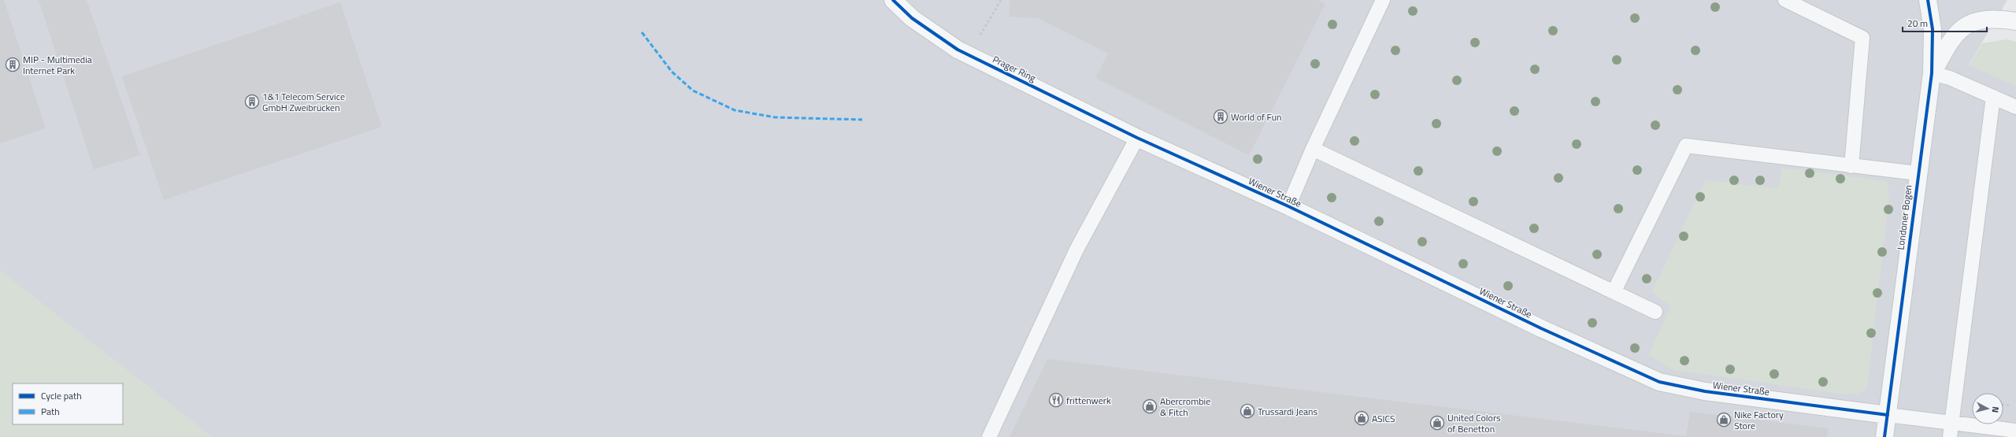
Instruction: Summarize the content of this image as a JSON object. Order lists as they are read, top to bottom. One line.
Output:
{"streets":{"street":["Prager Ring","Wiener Straße","Londoner Bogen"]},"crossings":[["Prager Ring","Wiener Straße"],["Wiener Straße","Londoner Bogen"]],"places":{"building":["MIP - Multimedia Internet Park","1&1 Telecom Service GmbH Zweibrücken","World of Fun"],"restaurant":["frittenwerk"],"shop":["Abercrombie & Fitch","Trussardi Jeans","ASICS","Nike Factory Store","United Colors of Benetton"]},"legend":["Cycle path","Path"],"scale_bar":"20 m","north":"right"}
